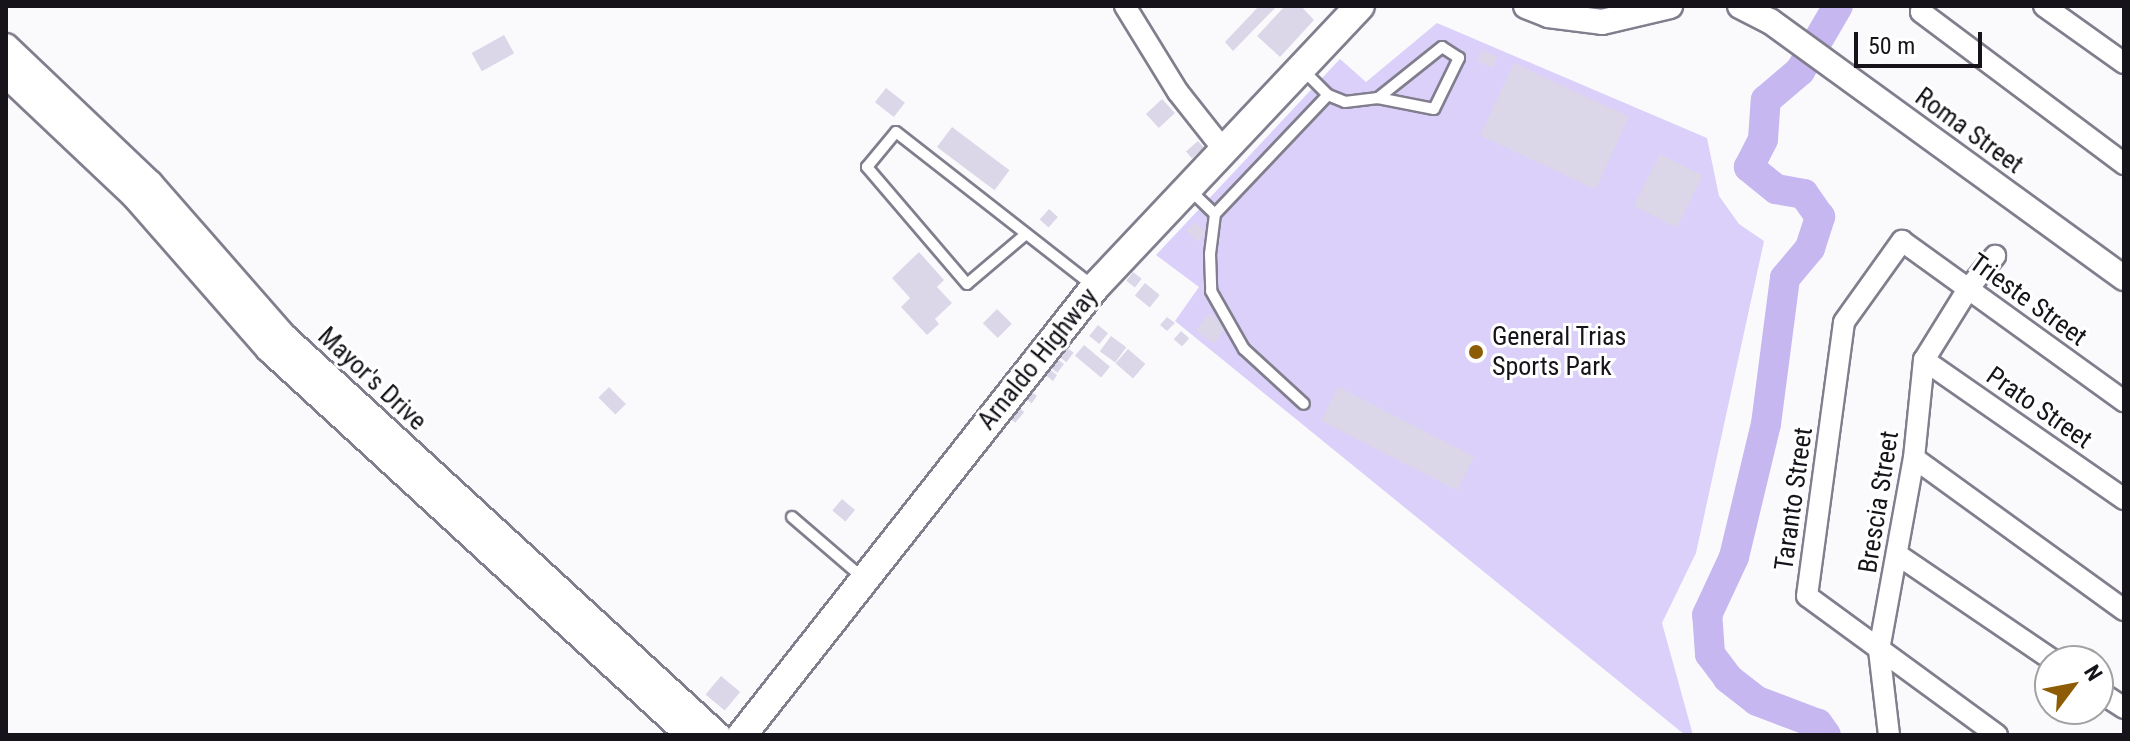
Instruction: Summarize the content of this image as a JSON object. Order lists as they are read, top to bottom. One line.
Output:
{"streets":{"main road":["Arnaldo Highway"],"street":["Roma Street","Trieste Street","Mayor's Drive","Prato Street","Taranto Street","Brescia Street"]},"crossings":[["Trieste Street","Taranto Street"],["Trieste Street","Brescia Street"],["Prato Street","Brescia Street"],["Taranto Street","Brescia Street"]],"places":["General Trias Sports Park"],"scale_bar":"50 m","north":"top right"}
